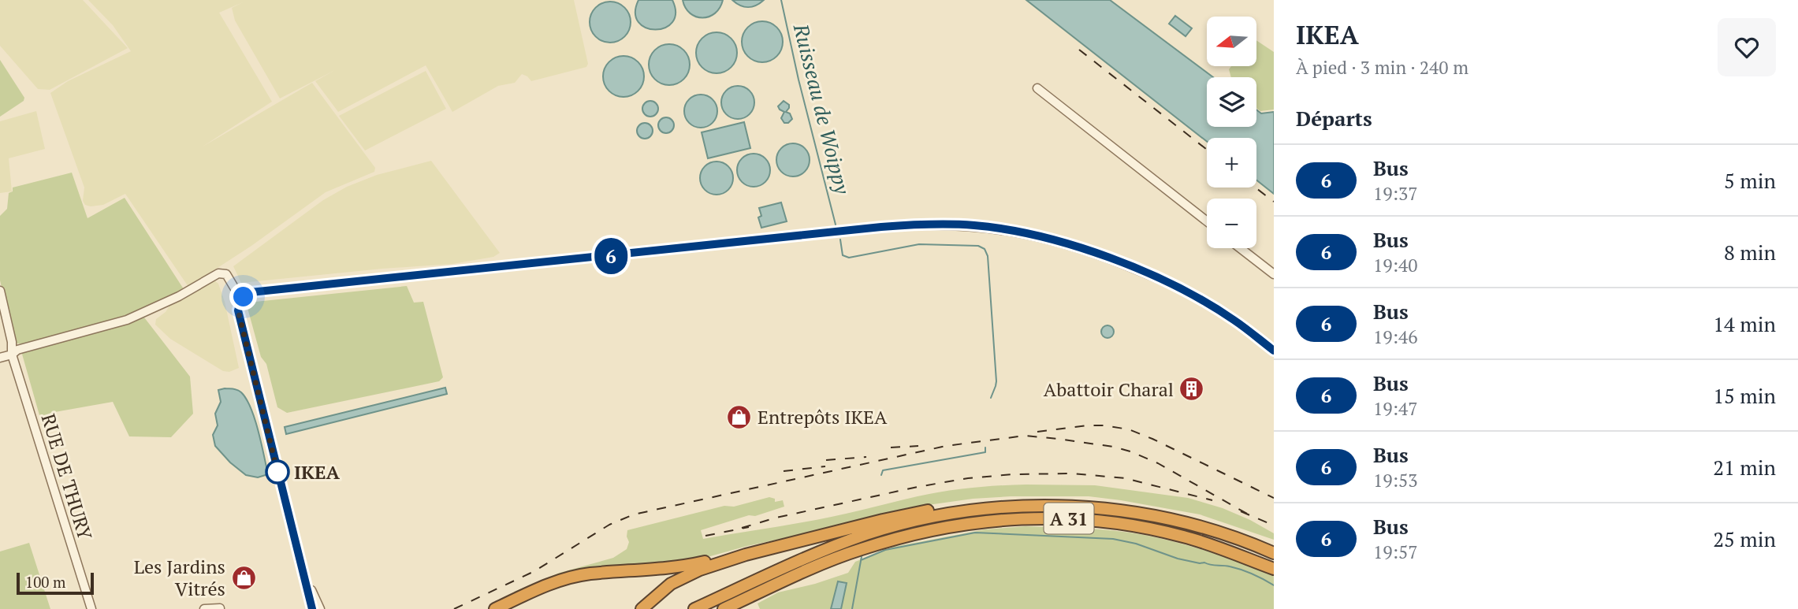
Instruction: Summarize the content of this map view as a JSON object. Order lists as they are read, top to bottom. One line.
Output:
{"streets":{"highway":["A 31"],"street":["RUE DE THURY"]},"water":["Ruisseau de Woippy"],"places":{"building":["Abattoir Charal"],"shop":["Entrepôts IKEA","Les Jardins Vitrés"],"other":["IKEA"]},"lines":["bus line 6"],"scale_bar":"100 m","north":"left","page":{"on_map":"6","heading":[["IKEA","À pied · 3 min · 240 m"],"Départs"],"map_buttons":["+","−"],"list":[{"mark":"6","name":"Bus","note":"19:37","value":"5 min"},{"mark":"6","name":"Bus","note":"19:40","value":"8 min"},{"mark":"6","name":"Bus","note":"19:46","value":"14 min"},{"mark":"6","name":"Bus","note":"19:47","value":"15 min"},{"mark":"6","name":"Bus","note":"19:53","value":"21 min"},{"mark":"6","name":"Bus","note":"19:57","value":"25 min"}],"scale":"100 m"}}
